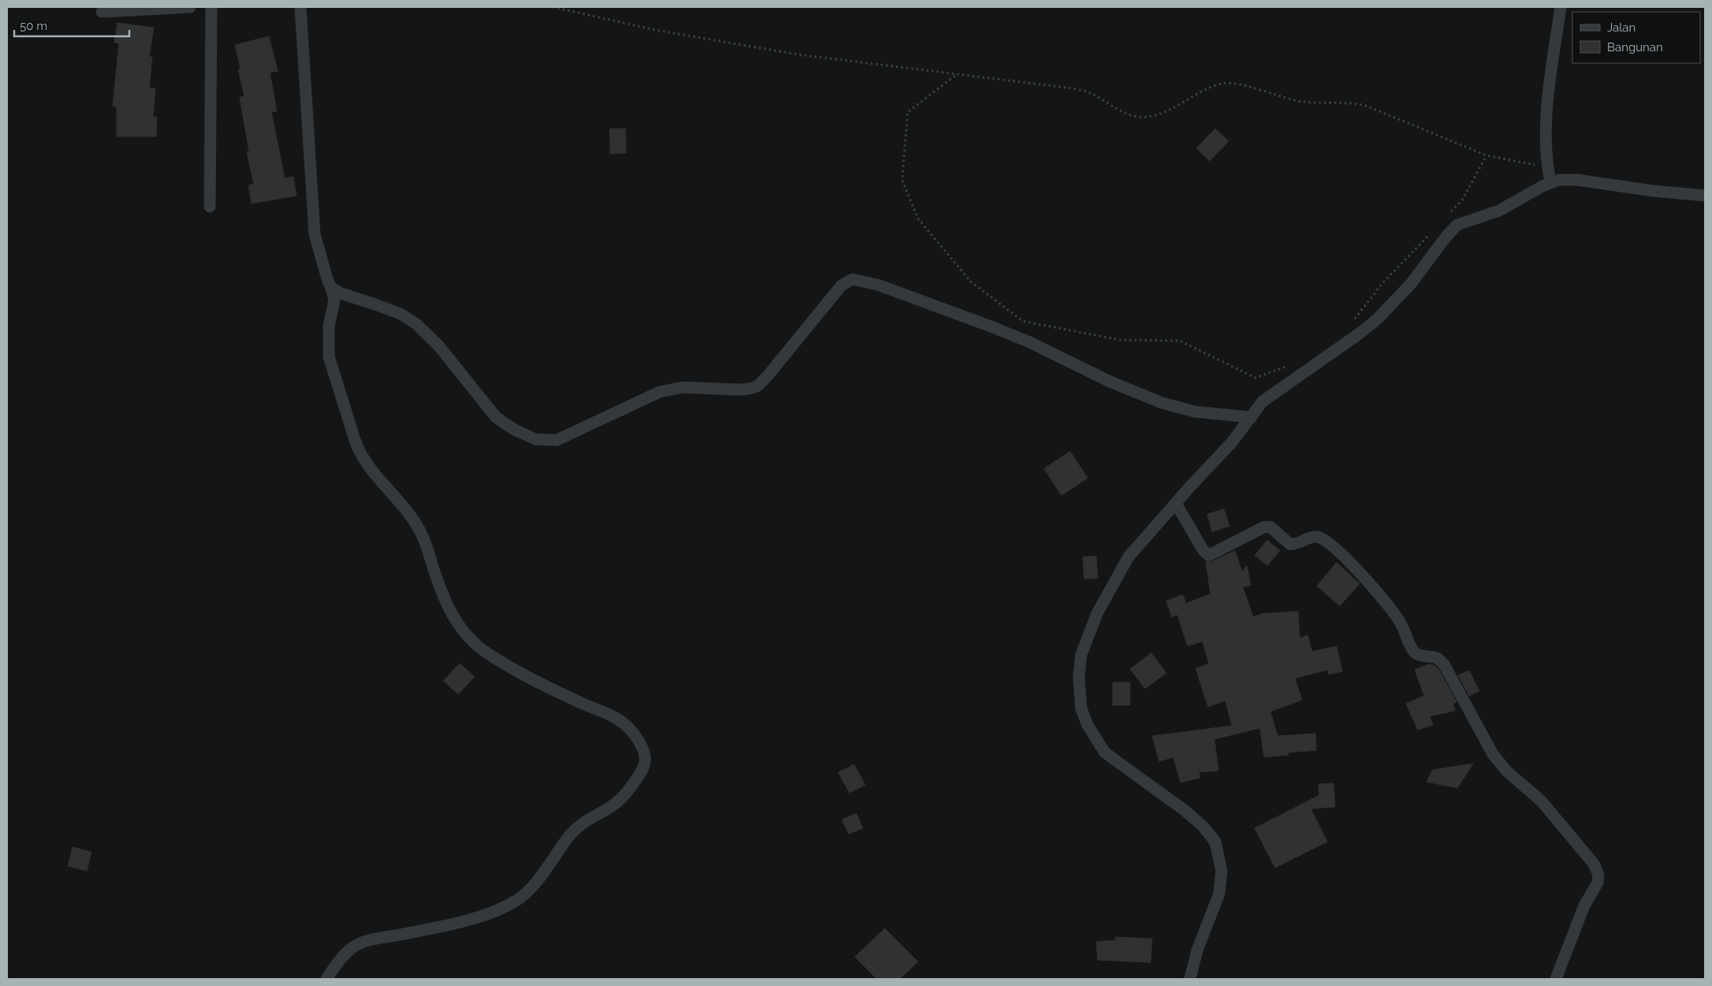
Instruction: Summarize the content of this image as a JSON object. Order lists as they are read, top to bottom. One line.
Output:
{"legend":["Jalan","Bangunan"],"scale_bar":"50 m"}
